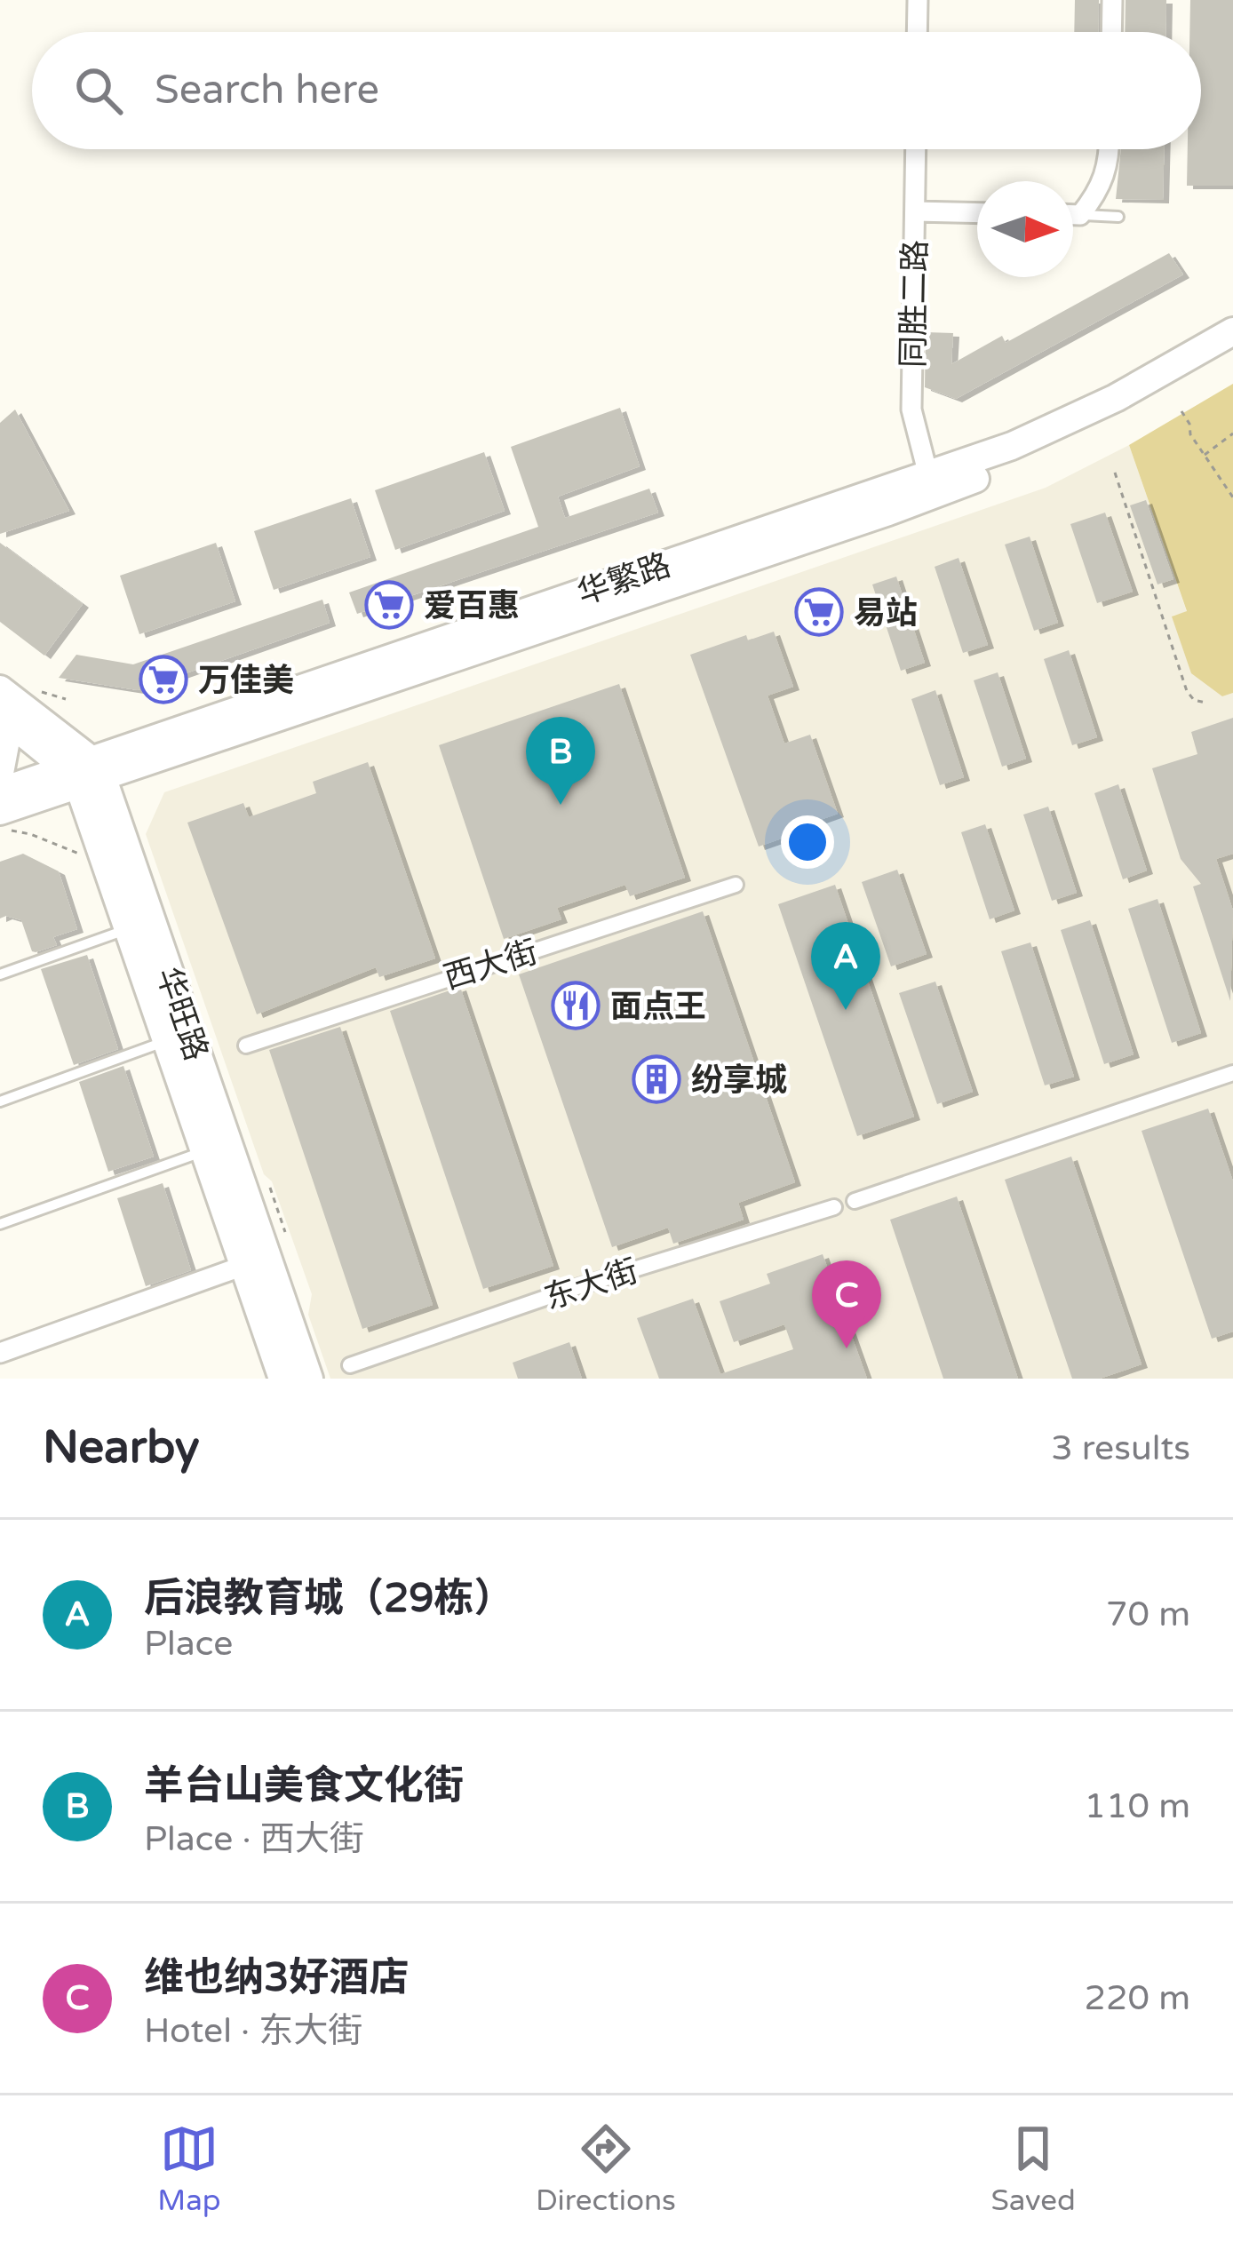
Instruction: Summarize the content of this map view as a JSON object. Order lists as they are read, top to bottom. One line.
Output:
{"streets":{"main road":["华繁路","华旺路"],"street":["同胜二路","西大街","东大街"]},"crossings":[["同胜二路","华繁路"],["华繁路","华旺路"]],"places":{"supermarket":["爱百惠","易站","万佳美"],"restaurant":["面点王"],"building":["纷享城"]},"north":"right","page":{"search":"Search here","pins":["B","A","C"],"heading":["Nearby","3 results"],"list":[{"mark":"A","name":"后浪教育城（29栋）","note":"Place","value":"70 m"},{"mark":"B","name":"羊台山美食文化街","note":"Place · 西大街","value":"110 m"},{"mark":"C","name":"维也纳3好酒店","note":"Hotel · 东大街","value":"220 m"}],"nav":["Map","Directions","Saved"]}}
